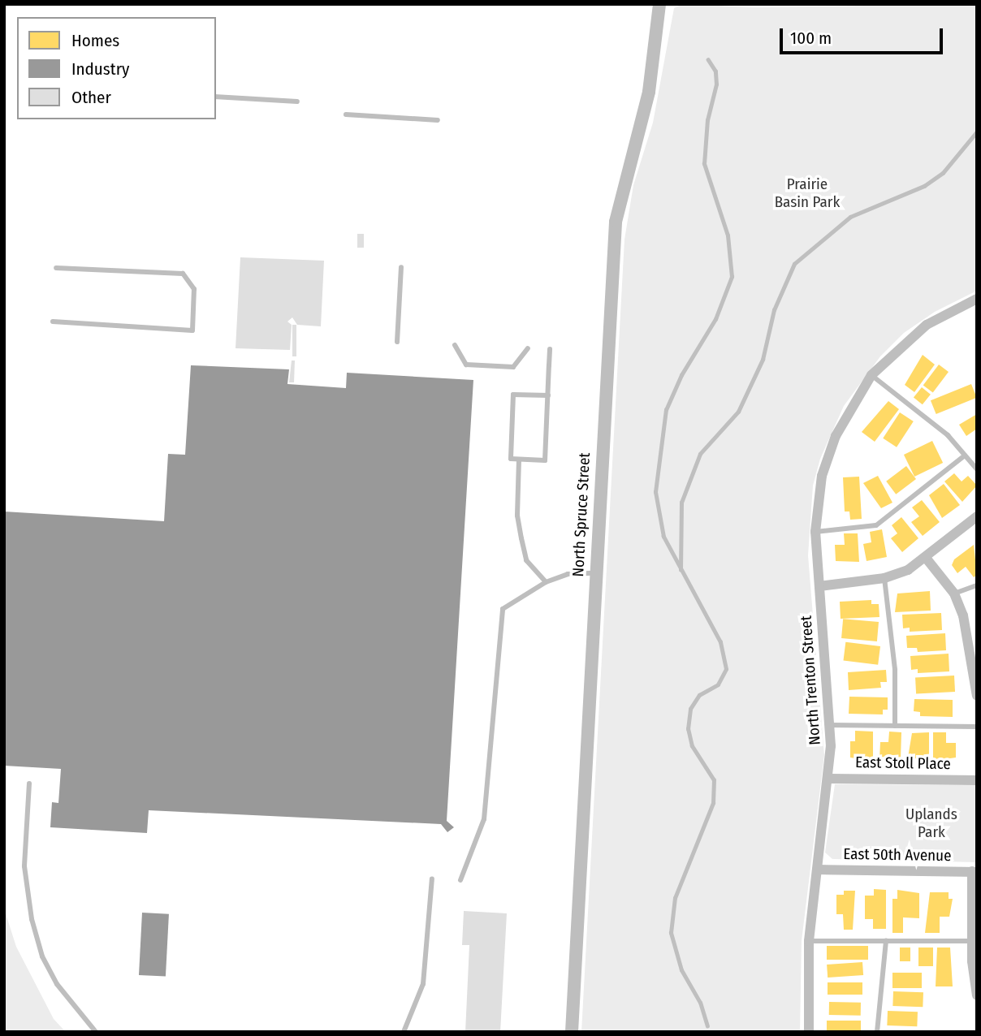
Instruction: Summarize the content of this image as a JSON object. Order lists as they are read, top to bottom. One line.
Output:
{"streets":{"street":["North Spruce Street","North Trenton Street","East Stoll Place","East 50th Avenue"]},"crossings":[["North Trenton Street","East Stoll Place"],["North Trenton Street","East 50th Avenue"]],"parks":["Prairie Basin Park","Uplands Park"],"legend":["Homes","Industry","Other"],"scale_bar":"100 m"}
